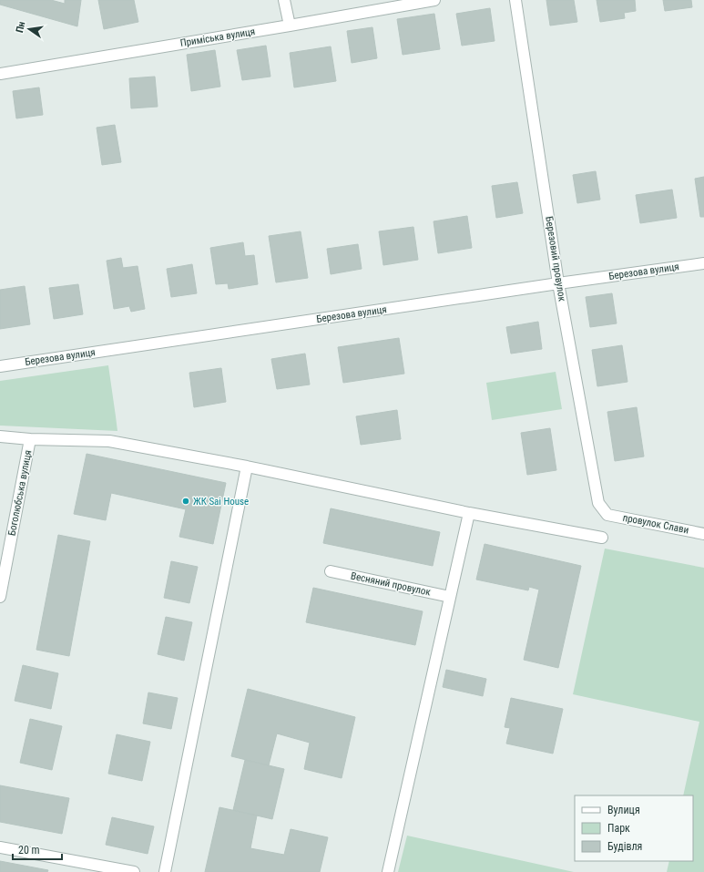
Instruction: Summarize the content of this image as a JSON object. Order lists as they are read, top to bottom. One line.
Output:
{"streets":{"street":["Приміська вулиця","Березовий провулок","Березова вулиця","Боголюбська вулиця","провулок Слави","Весняний провулок"]},"crossings":[["Березовий провулок","Березова вулиця"],["Березовий провулок","провулок Слави"]],"places":["ЖК Sai House"],"legend":["Вулиця","Парк","Будівля"],"scale_bar":"20 m","north":"left"}
